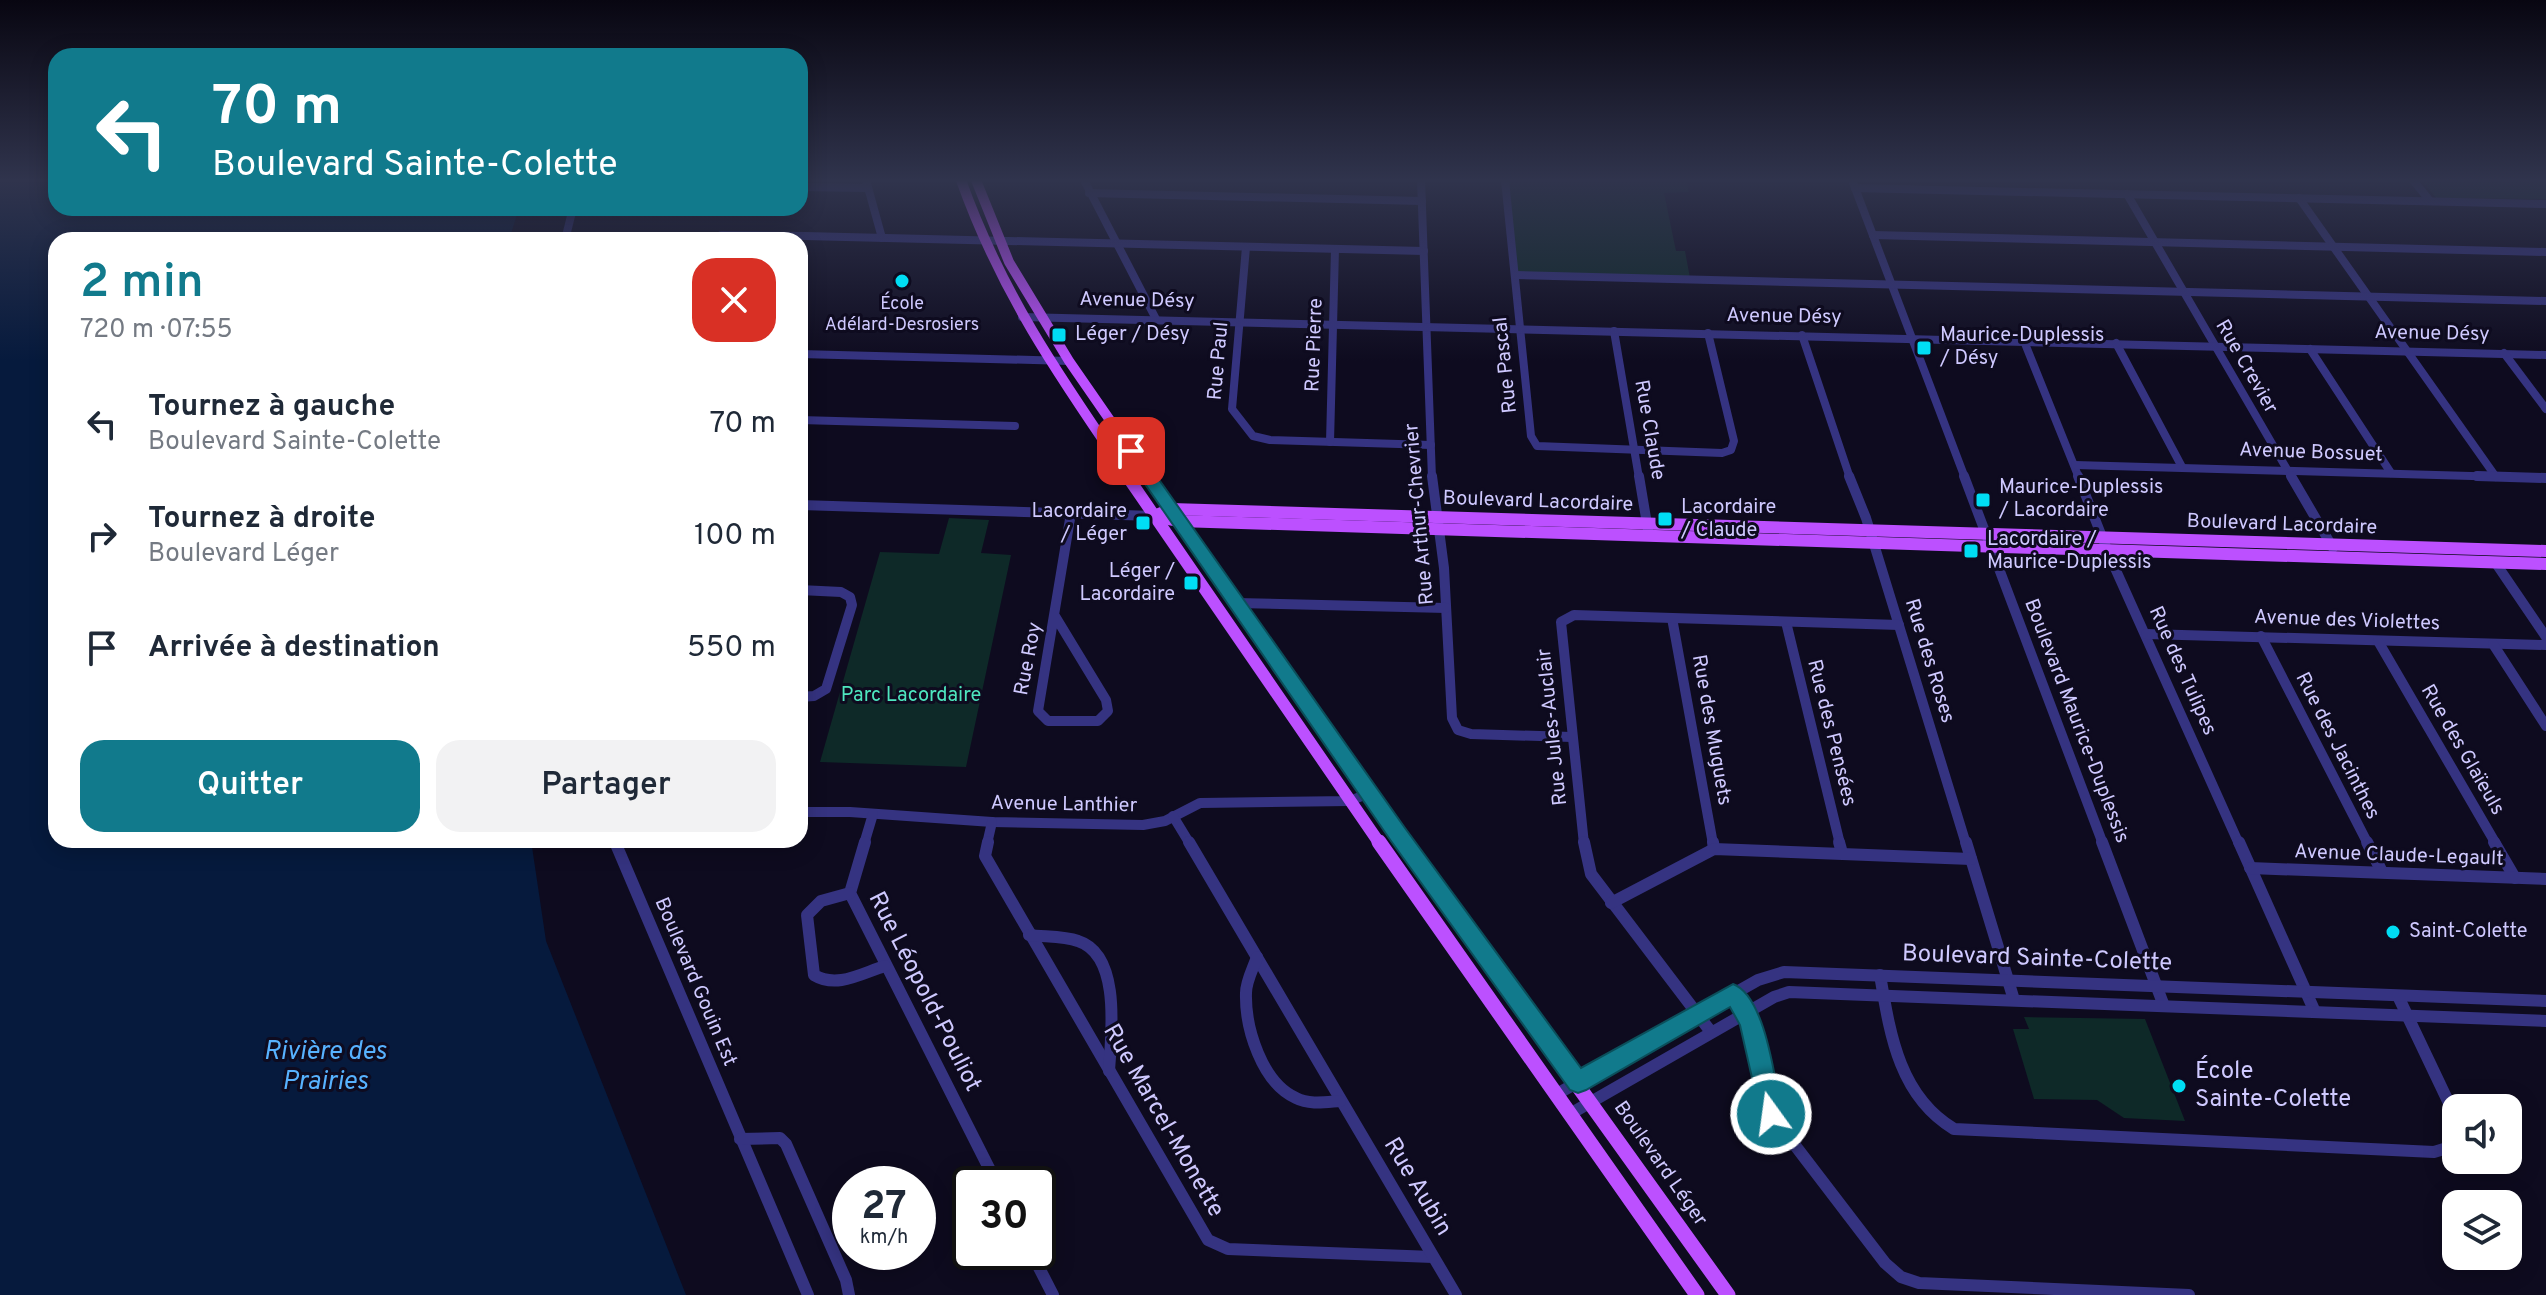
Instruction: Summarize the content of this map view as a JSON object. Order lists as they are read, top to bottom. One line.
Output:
{"streets":{"main road":["Boulevard Lacordaire","Boulevard Léger"],"street":["Avenue Désy","Rue Pierre","Rue Paul","Rue Pascal","Rue Crevier","Rue Claude","Avenue Bossuet","Rue Arthur-Chevrier","Avenue des Violettes","Rue Roy","Rue des Roses","Rue des Tulipes","Boulevard Maurice-Duplessis","Rue Jules-Auclair","Rue des Muguets","Rue des Pensées","Rue des Jacinthes","Rue des Glaïeuls","Avenue Lanthier","Avenue Claude-Legault","Boulevard Sainte-Colette","Boulevard Gouin Est","Rue Léopold-Pouliot","Rue Marcel-Monette","Rue Aubin"]},"crossings":[["Avenue Désy","Rue Pierre"],["Avenue Désy","Rue Paul"],["Avenue Désy","Rue Pascal"],["Avenue Désy","Rue Crevier"],["Avenue Désy","Rue Claude"],["Avenue Désy","Rue Arthur-Chevrier"],["Avenue Désy","Rue des Roses"],["Avenue Désy","Rue des Tulipes"],["Avenue Désy","Boulevard Maurice-Duplessis"],["Avenue Désy","Boulevard Léger"],["Rue Pierre","Rue Paul"],["Rue Paul","Rue Arthur-Chevrier"],["Rue Pascal","Rue Claude"],["Rue Crevier","Avenue Bossuet"],["Rue Crevier","Boulevard Lacordaire"],["Rue Claude","Boulevard Lacordaire"],["Avenue Bossuet","Rue des Tulipes"],["Boulevard Lacordaire","Rue Arthur-Chevrier"],["Boulevard Lacordaire","Rue Roy"],["Boulevard Lacordaire","Rue des Roses"],["Boulevard Lacordaire","Rue des Tulipes"],["Boulevard Lacordaire","Boulevard Maurice-Duplessis"],["Boulevard Lacordaire","Boulevard Léger"],["Rue Arthur-Chevrier","Rue Jules-Auclair"],["Avenue des Violettes","Rue des Tulipes"],["Avenue des Violettes","Rue des Jacinthes"],["Avenue des Violettes","Rue des Glaïeuls"],["Rue des Roses","Rue Jules-Auclair"],["Rue des Roses","Boulevard Sainte-Colette"],["Rue des Tulipes","Avenue Claude-Legault"],["Rue des Tulipes","Boulevard Sainte-Colette"],["Boulevard Maurice-Duplessis","Boulevard Sainte-Colette"],["Rue Jules-Auclair","Rue des Muguets"],["Rue Jules-Auclair","Rue des Pensées"],["Rue Jules-Auclair","Boulevard Sainte-Colette"],["Rue des Jacinthes","Avenue Claude-Legault"],["Rue des Glaïeuls","Avenue Claude-Legault"],["Avenue Lanthier","Rue Léopold-Pouliot"],["Avenue Lanthier","Rue Marcel-Monette"],["Avenue Lanthier","Boulevard Léger"],["Avenue Lanthier","Rue Aubin"],["Boulevard Sainte-Colette","Boulevard Léger"],["Rue Marcel-Monette","Rue Aubin"]],"water":["Rivière des Prairies"],"parks":["Parc Lacordaire"],"places":{"other":["École Adélard-Desrosiers","Saint-Colette","École Sainte-Colette"],"transit":["Léger / Désy","Maurice-Duplessis / Désy","Maurice-Duplessis / Lacordaire","Lacordaire / Claude","Lacordaire / Léger","Lacordaire / Maurice-Duplessis","Léger / Lacordaire"]},"page":{"turn":["70 m","Boulevard Sainte-Colette"],"heading":["2 min","720 m · 07:55"],"list":[{"name":"Tournez à gauche","note":"Boulevard Sainte-Colette","value":"70 m"},{"name":"Tournez à droite","note":"Boulevard Léger","value":"100 m"},{"name":"Arrivée à destination","value":"550 m"}],"buttons":["Quitter","Partager"],"speed":"27 km/h","limit":"30"}}
